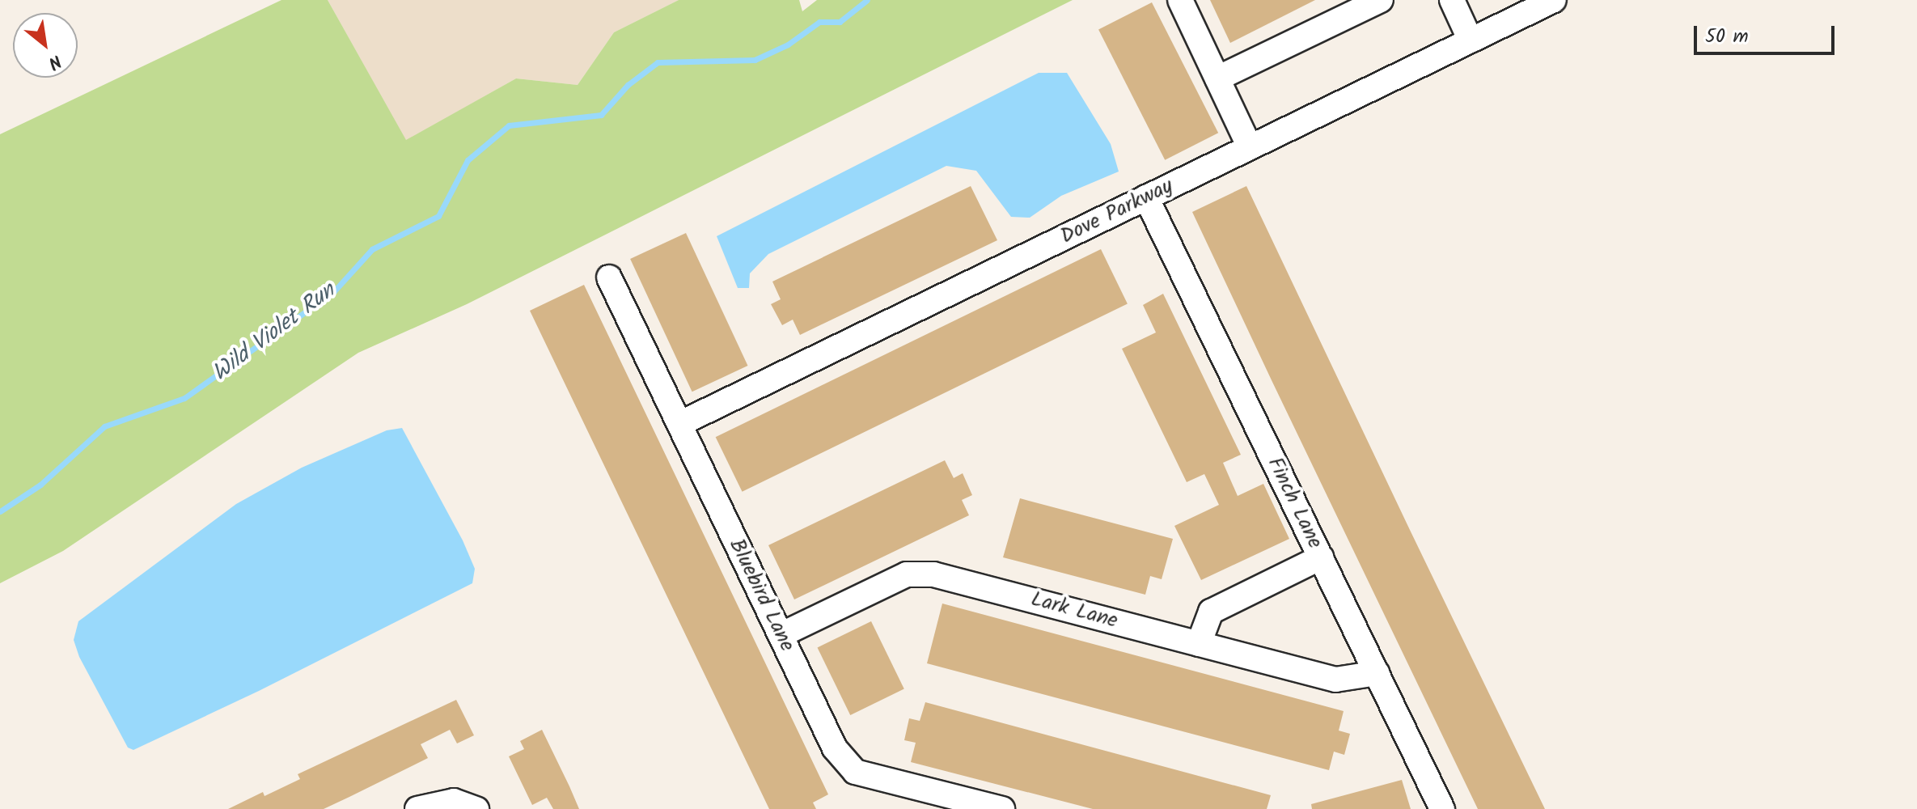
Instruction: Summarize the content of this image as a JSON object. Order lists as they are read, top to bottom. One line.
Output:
{"streets":{"street":["Dove Parkway","Finch Lane","Bluebird Lane","Lark Lane"]},"crossings":[["Dove Parkway","Finch Lane"],["Dove Parkway","Bluebird Lane"],["Finch Lane","Lark Lane"],["Bluebird Lane","Lark Lane"]],"water":["Wild Violet Run"],"scale_bar":"50 m","north":"bottom right"}
